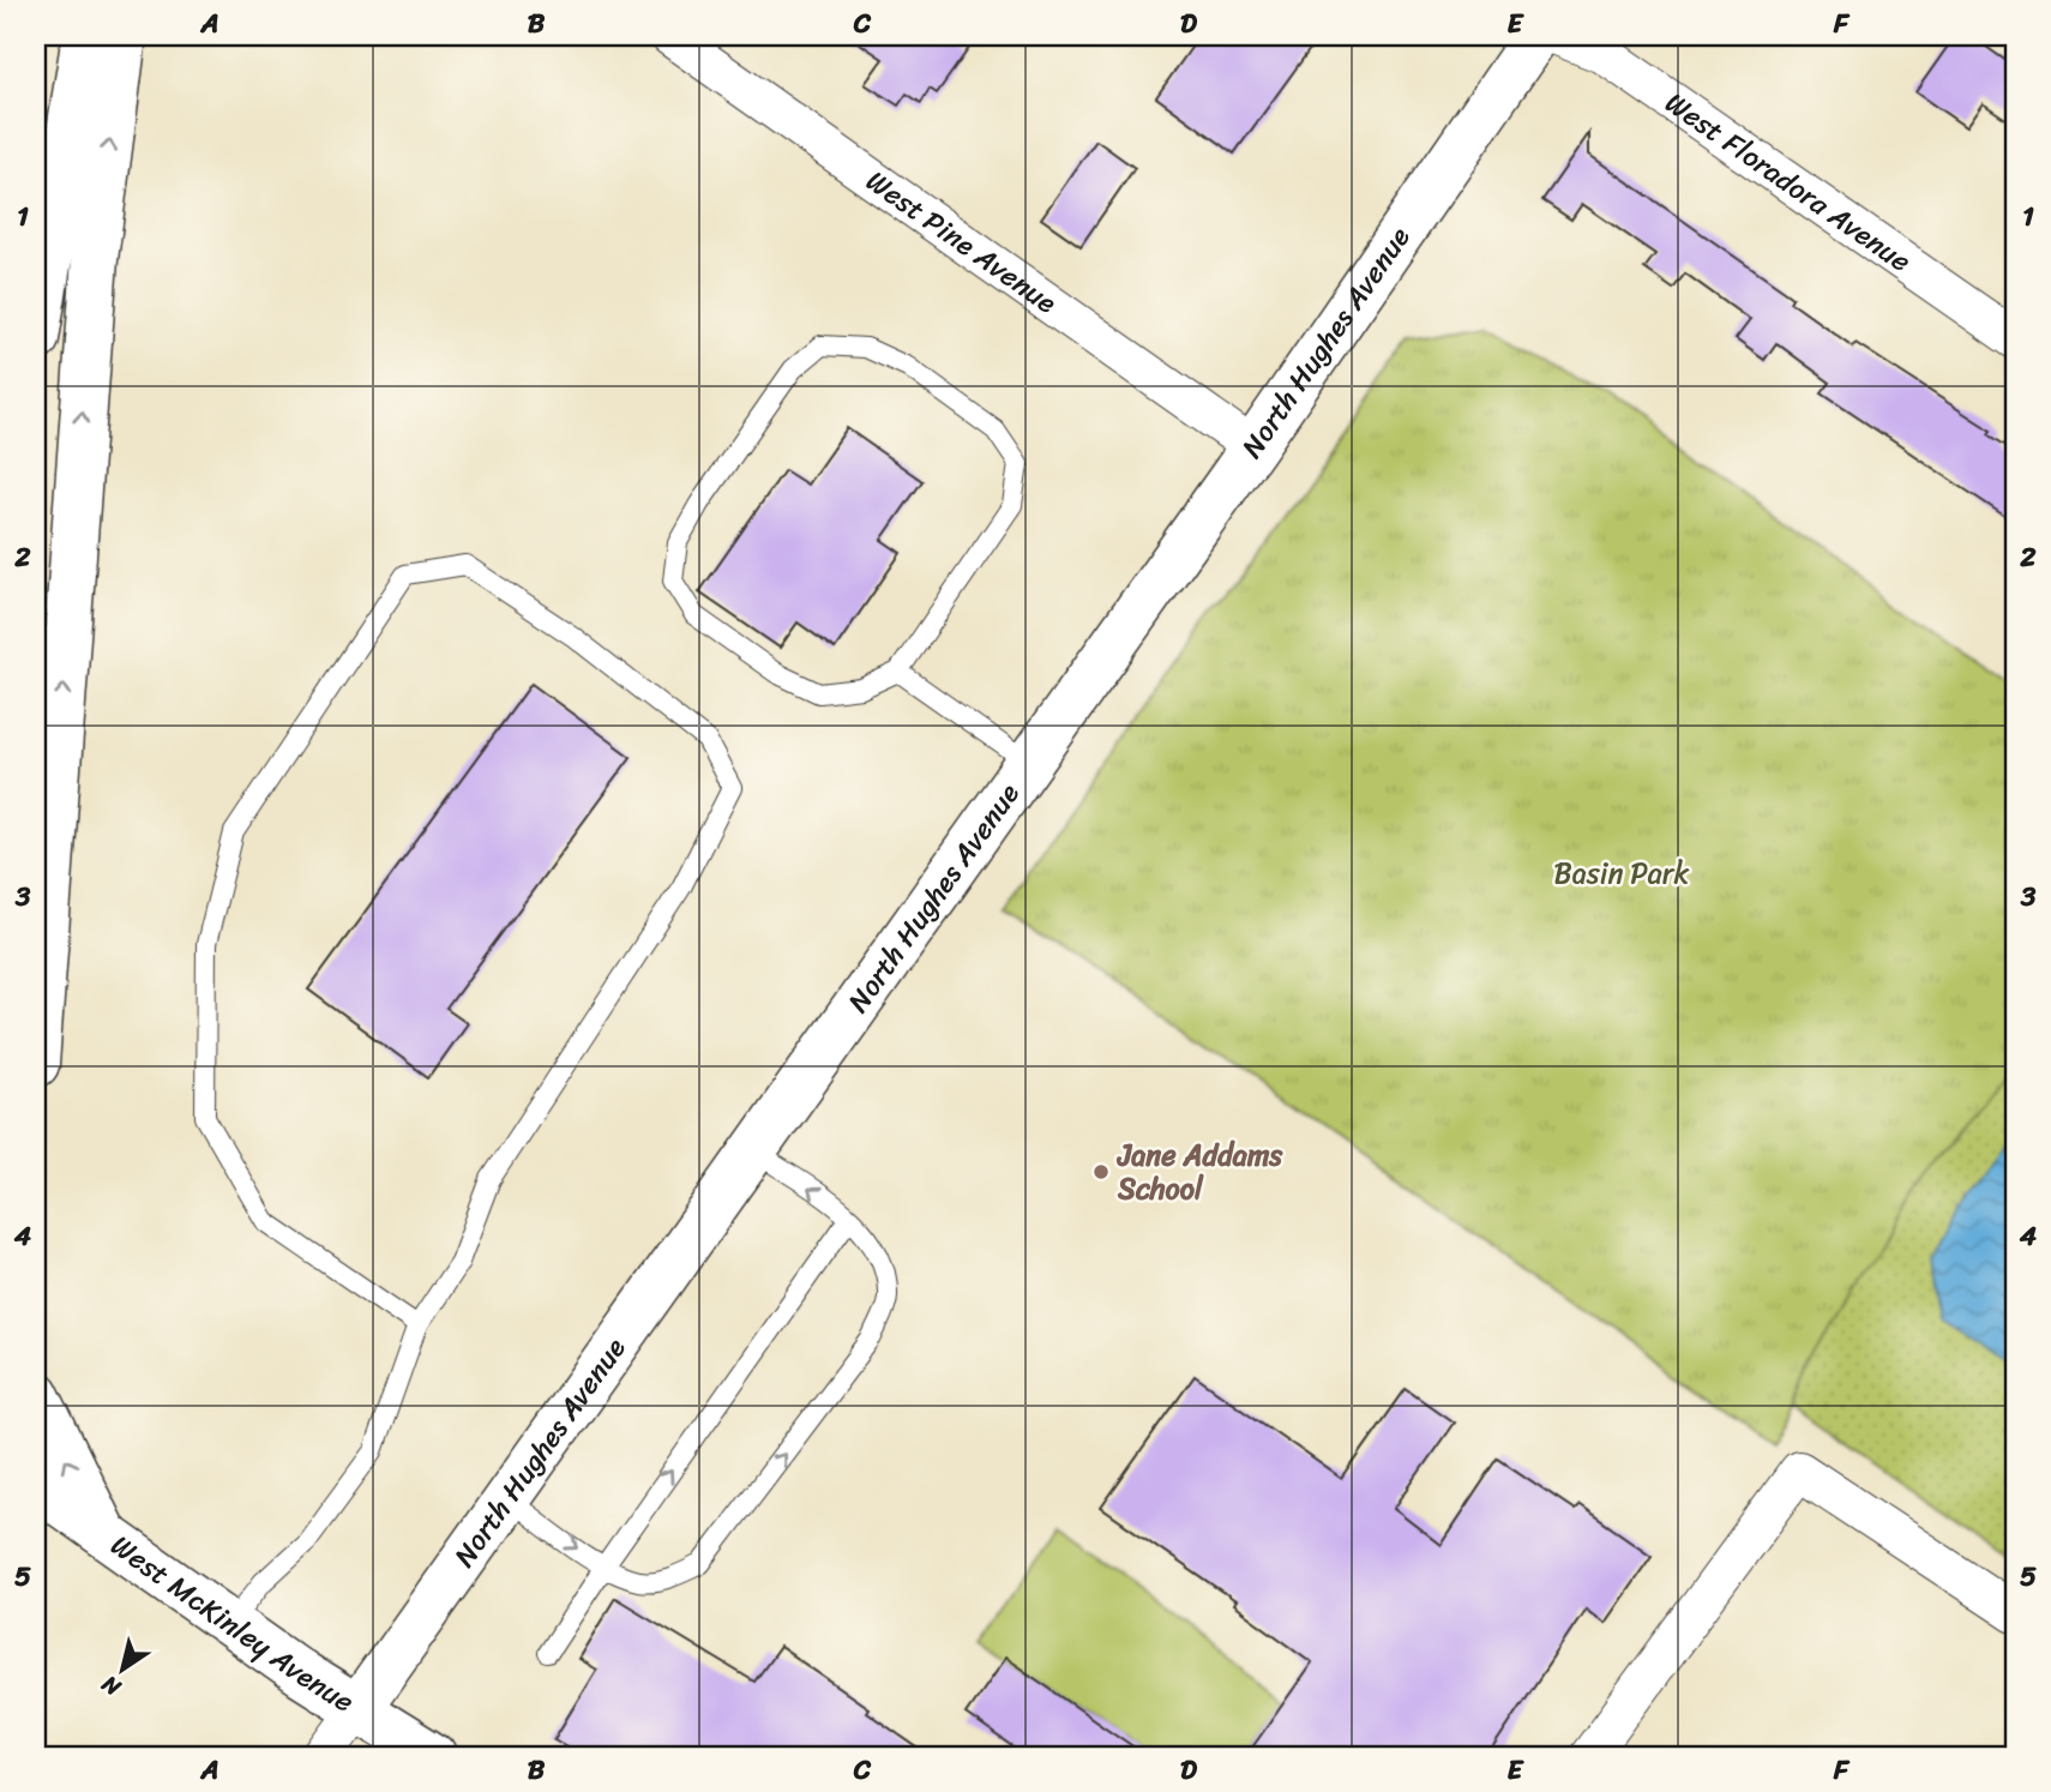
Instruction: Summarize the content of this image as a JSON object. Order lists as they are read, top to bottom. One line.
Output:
{"streets":{"main road":["North Hughes Avenue","West McKinley Avenue"],"street":["West Floradora Avenue","West Pine Avenue"]},"crossings":[["West Pine Avenue","North Hughes Avenue"],["North Hughes Avenue","West McKinley Avenue"]],"parks":["Basin Park"],"places":["Jane Addams School"],"north":"bottom left","grid":{"columns":["A","B","C","D","E","F"],"rows":["1","2","3","4","5"]}}
